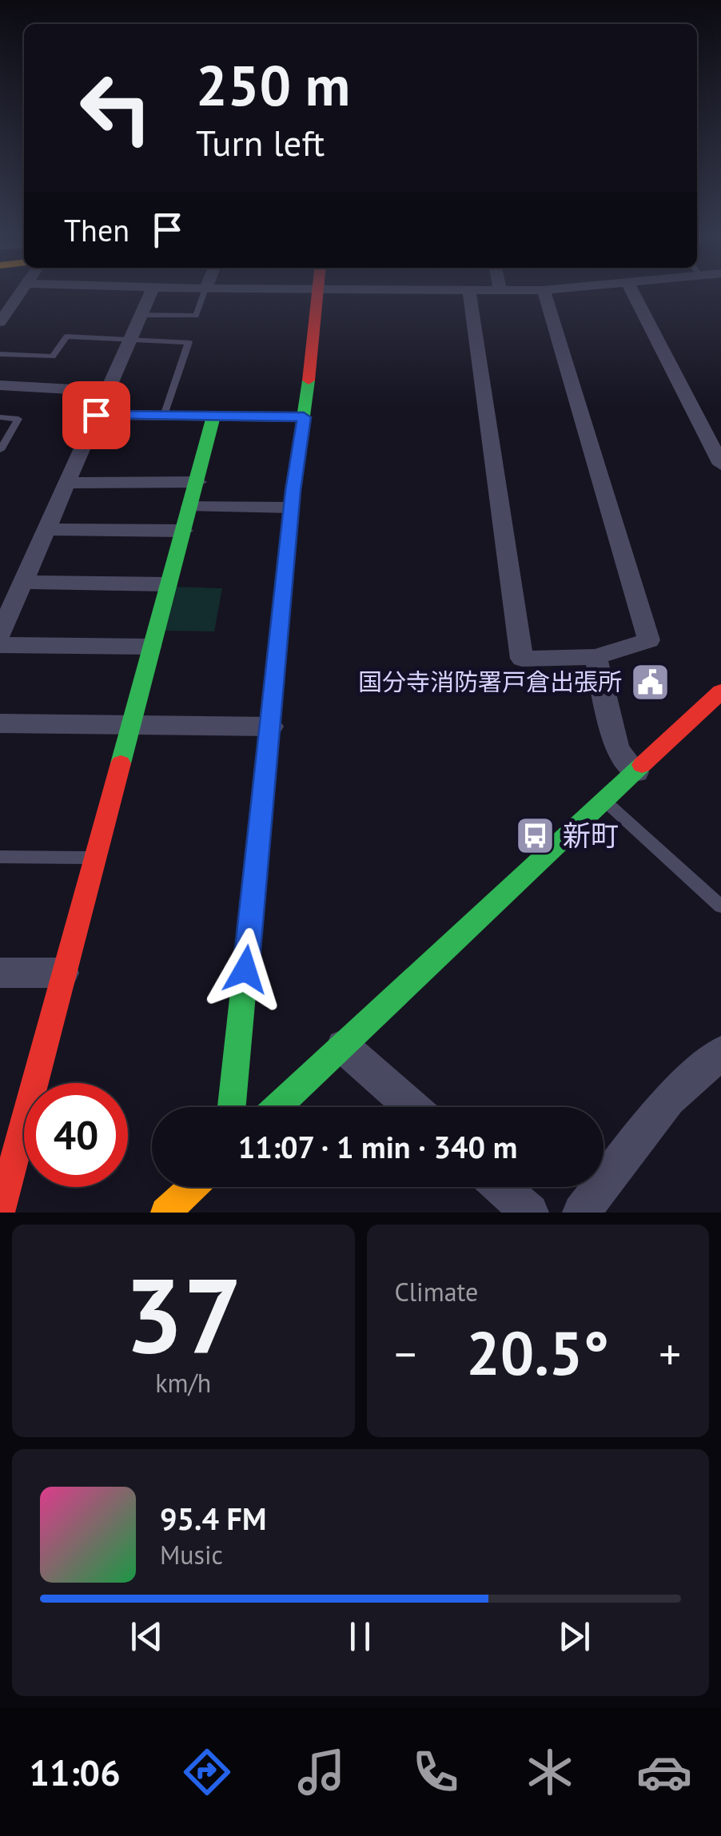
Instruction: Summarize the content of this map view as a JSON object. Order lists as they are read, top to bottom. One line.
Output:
{"places":{"public building":["国分寺消防署戸倉出張所"],"bus stop":["新町"]},"page":{"turn":["250 m","Turn left"],"then":"Then","limit":"40","trip":"11:07 · 1 min · 340 m","tile":[["37","km/h"],"Climate"],"heat":["−","20.5°","+"],"song":["95.4 FM","Music"],"tabs":"11:06"}}
